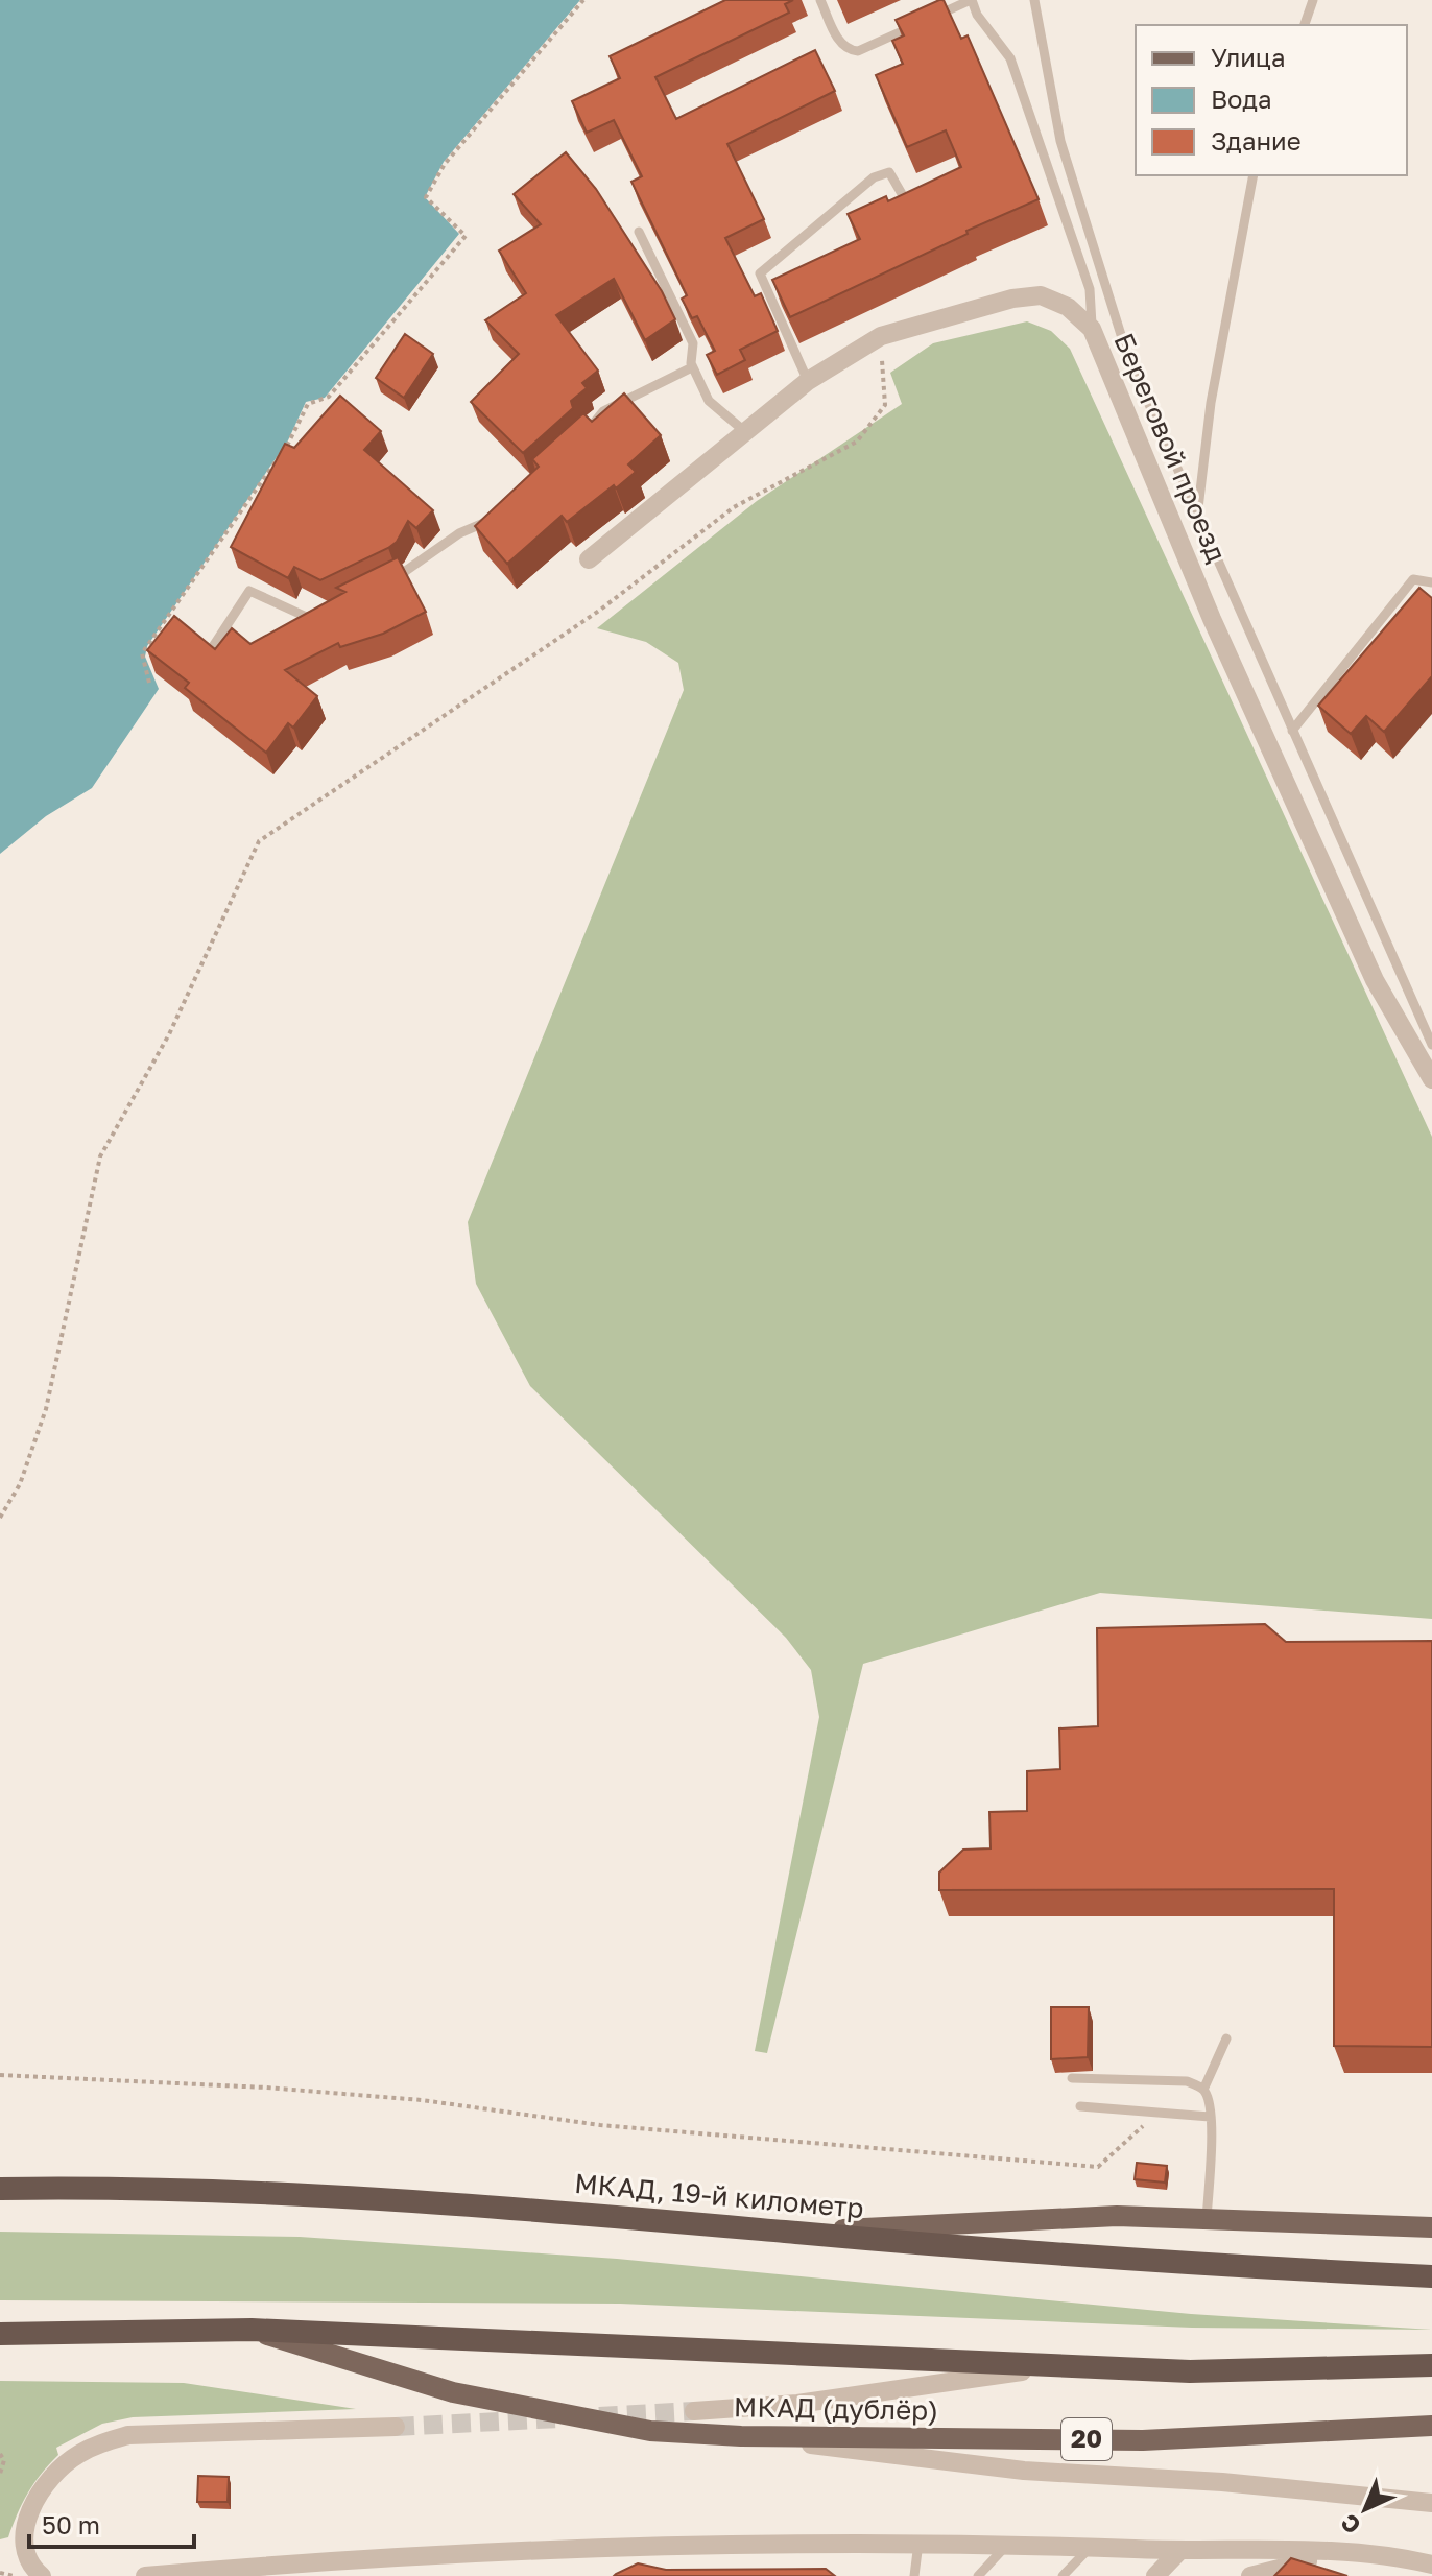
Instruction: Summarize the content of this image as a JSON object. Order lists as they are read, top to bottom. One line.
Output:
{"streets":{"highway":["МКАД, 19-й километр"],"main road":["МКАД (дублёр)","20"],"street":["Береговой проезд"]},"legend":["Улица","Вода","Здание"],"scale_bar":"50 m","north":"bottom left"}
